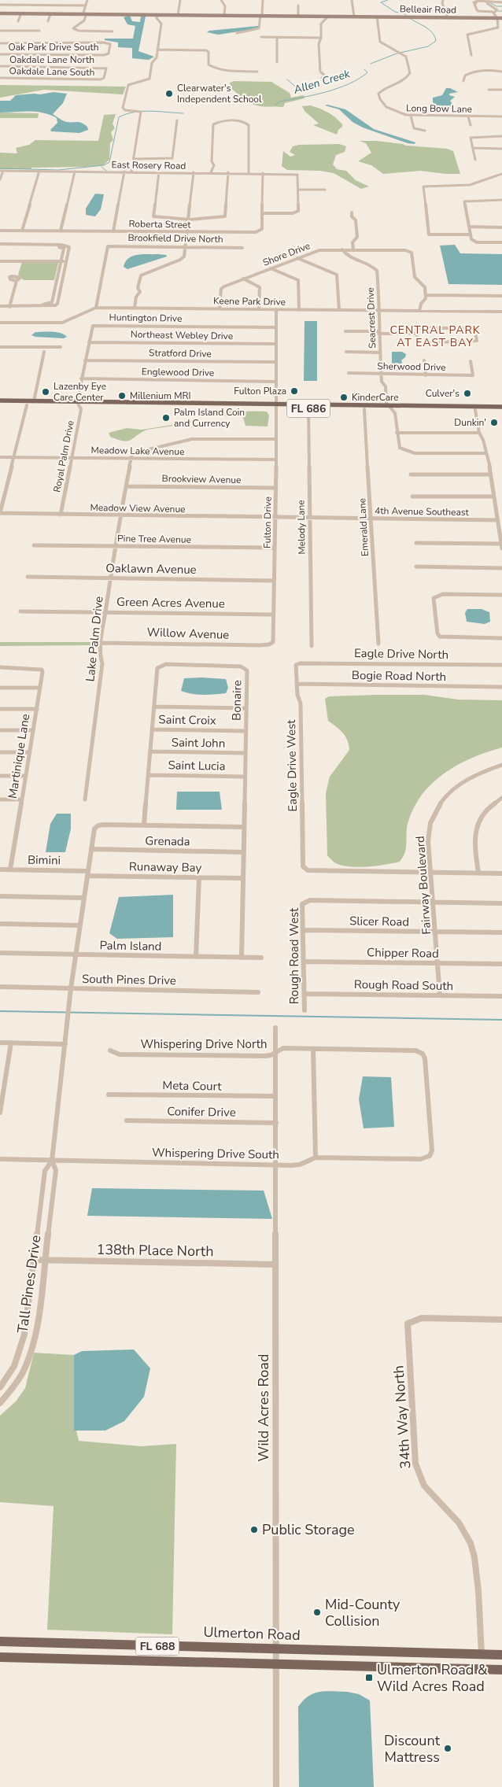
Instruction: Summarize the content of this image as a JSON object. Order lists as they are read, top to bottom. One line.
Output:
{"streets":{"main road":["Belleair Road","FL 686","Ulmerton Road","FL 688"],"street":["Oak Park Drive South","Oakdale Lane North","Oakdale Lane South","Long Bow Lane","East Rosery Road","Roberta Street","Brookfield Drive North","Shore Drive","Keene Park Drive","Huntington Drive","Seacrest Drive","Northeast Webley Drive","Stratford Drive","Sherwood Drive","Englewood Drive","Meadow Lake Avenue","Royal Palm Drive","Brookview Avenue","Meadow View Avenue","4th Avenue Southeast","Fulton Drive","Melody Lane","Emerald Lane","Pine Tree Avenue","Oaklawn Avenue","Green Acres Avenue","Willow Avenue","Lake Palm Drive","Eagle Drive North","Bogie Road North","Bonaire","Saint Croix","Saint John","Martinique Lane","Saint Lucia","Eagle Drive West","Grenada","Bimini","Runaway Bay","Fairway Boulevard","Slicer Road","Palm Island","Chipper Road","Rough Road West","South Pines Drive","Rough Road South","Whispering Drive North","Meta Court","Conifer Drive","Whispering Drive South","138th Place North","Tall Pines Drive","Wild Acres Road","34th Way North"]},"crossings":[["Belleair Road","Long Bow Lane"],["Oakdale Lane North","Oakdale Lane South"],["East Rosery Road","Roberta Street"],["Brookfield Drive North","Keene Park Drive"],["Shore Drive","Keene Park Drive"],["Shore Drive","Seacrest Drive"],["Keene Park Drive","Seacrest Drive"],["Keene Park Drive","Fulton Drive"],["Huntington Drive","Northeast Webley Drive"],["Huntington Drive","Stratford Drive"],["Huntington Drive","Englewood Drive"],["Huntington Drive","FL 686"],["Huntington Drive","Royal Palm Drive"],["Huntington Drive","Fulton Drive"],["Seacrest Drive","Sherwood Drive"],["Seacrest Drive","FL 686"],["Northeast Webley Drive","Fulton Drive"],["Stratford Drive","Fulton Drive"],["Englewood Drive","Fulton Drive"],["FL 686","Royal Palm Drive"],["FL 686","Fulton Drive"],["FL 686","Melody Lane"],["FL 686","Emerald Lane"],["Meadow Lake Avenue","Royal Palm Drive"],["Meadow Lake Avenue","Fulton Drive"],["Meadow Lake Avenue","Lake Palm Drive"],["Royal Palm Drive","Meadow View Avenue"],["Brookview Avenue","Fulton Drive"],["Brookview Avenue","Lake Palm Drive"],["Meadow View Avenue","4th Avenue Southeast"],["Meadow View Avenue","Fulton Drive"],["Meadow View Avenue","Lake Palm Drive"],["4th Avenue Southeast","Fulton Drive"],["4th Avenue Southeast","Melody Lane"],["4th Avenue Southeast","Emerald Lane"],["Fulton Drive","Pine Tree Avenue"],["Fulton Drive","Oaklawn Avenue"],["Fulton Drive","Green Acres Avenue"],["Fulton Drive","Willow Avenue"],["Pine Tree Avenue","Lake Palm Drive"],["Oaklawn Avenue","Lake Palm Drive"],["Green Acres Avenue","Lake Palm Drive"],["Willow Avenue","Lake Palm Drive"],["Eagle Drive North","Eagle Drive West"],["Bogie Road North","Eagle Drive West"],["Bonaire","Saint Croix"],["Bonaire","Saint John"],["Bonaire","Saint Lucia"],["Bonaire","Grenada"],["Bonaire","Runaway Bay"],["Bonaire","Palm Island"],["Bonaire","Tall Pines Drive"],["Martinique Lane","Bimini"],["Eagle Drive West","Fairway Boulevard"],["Grenada","Tall Pines Drive"],["Bimini","Runaway Bay"],["Bimini","Tall Pines Drive"],["Runaway Bay","Tall Pines Drive"],["Fairway Boulevard","Slicer Road"],["Fairway Boulevard","Chipper Road"],["Fairway Boulevard","Rough Road West"],["Fairway Boulevard","Rough Road South"],["Slicer Road","Rough Road West"],["Palm Island","Tall Pines Drive"],["Chipper Road","Rough Road West"],["Rough Road West","Rough Road South"],["South Pines Drive","Tall Pines Drive"],["Whispering Drive North","Whispering Drive South"],["Whispering Drive North","Wild Acres Road"],["Meta Court","Wild Acres Road"],["Conifer Drive","Wild Acres Road"],["Whispering Drive South","Tall Pines Drive"],["Whispering Drive South","Wild Acres Road"],["138th Place North","Tall Pines Drive"],["138th Place North","Wild Acres Road"],["Wild Acres Road","Ulmerton Road"],["Wild Acres Road","FL 688"],["34th Way North","Ulmerton Road"]],"districts":["CENTRAL PARK AT EAST BAY"],"water":["Allen Creek"],"places":{"other":["Clearwater's Independent School","Fulton Plaza","Lazenby Eye Care Center","Culver's","Millenium MRI","KinderCare","Palm Island Coin and Currency","Dunkin'","Public Storage","Mid-County Collision","Discount Mattress"],"transit":["Ulmerton Road & Wild Acres Road"]}}
